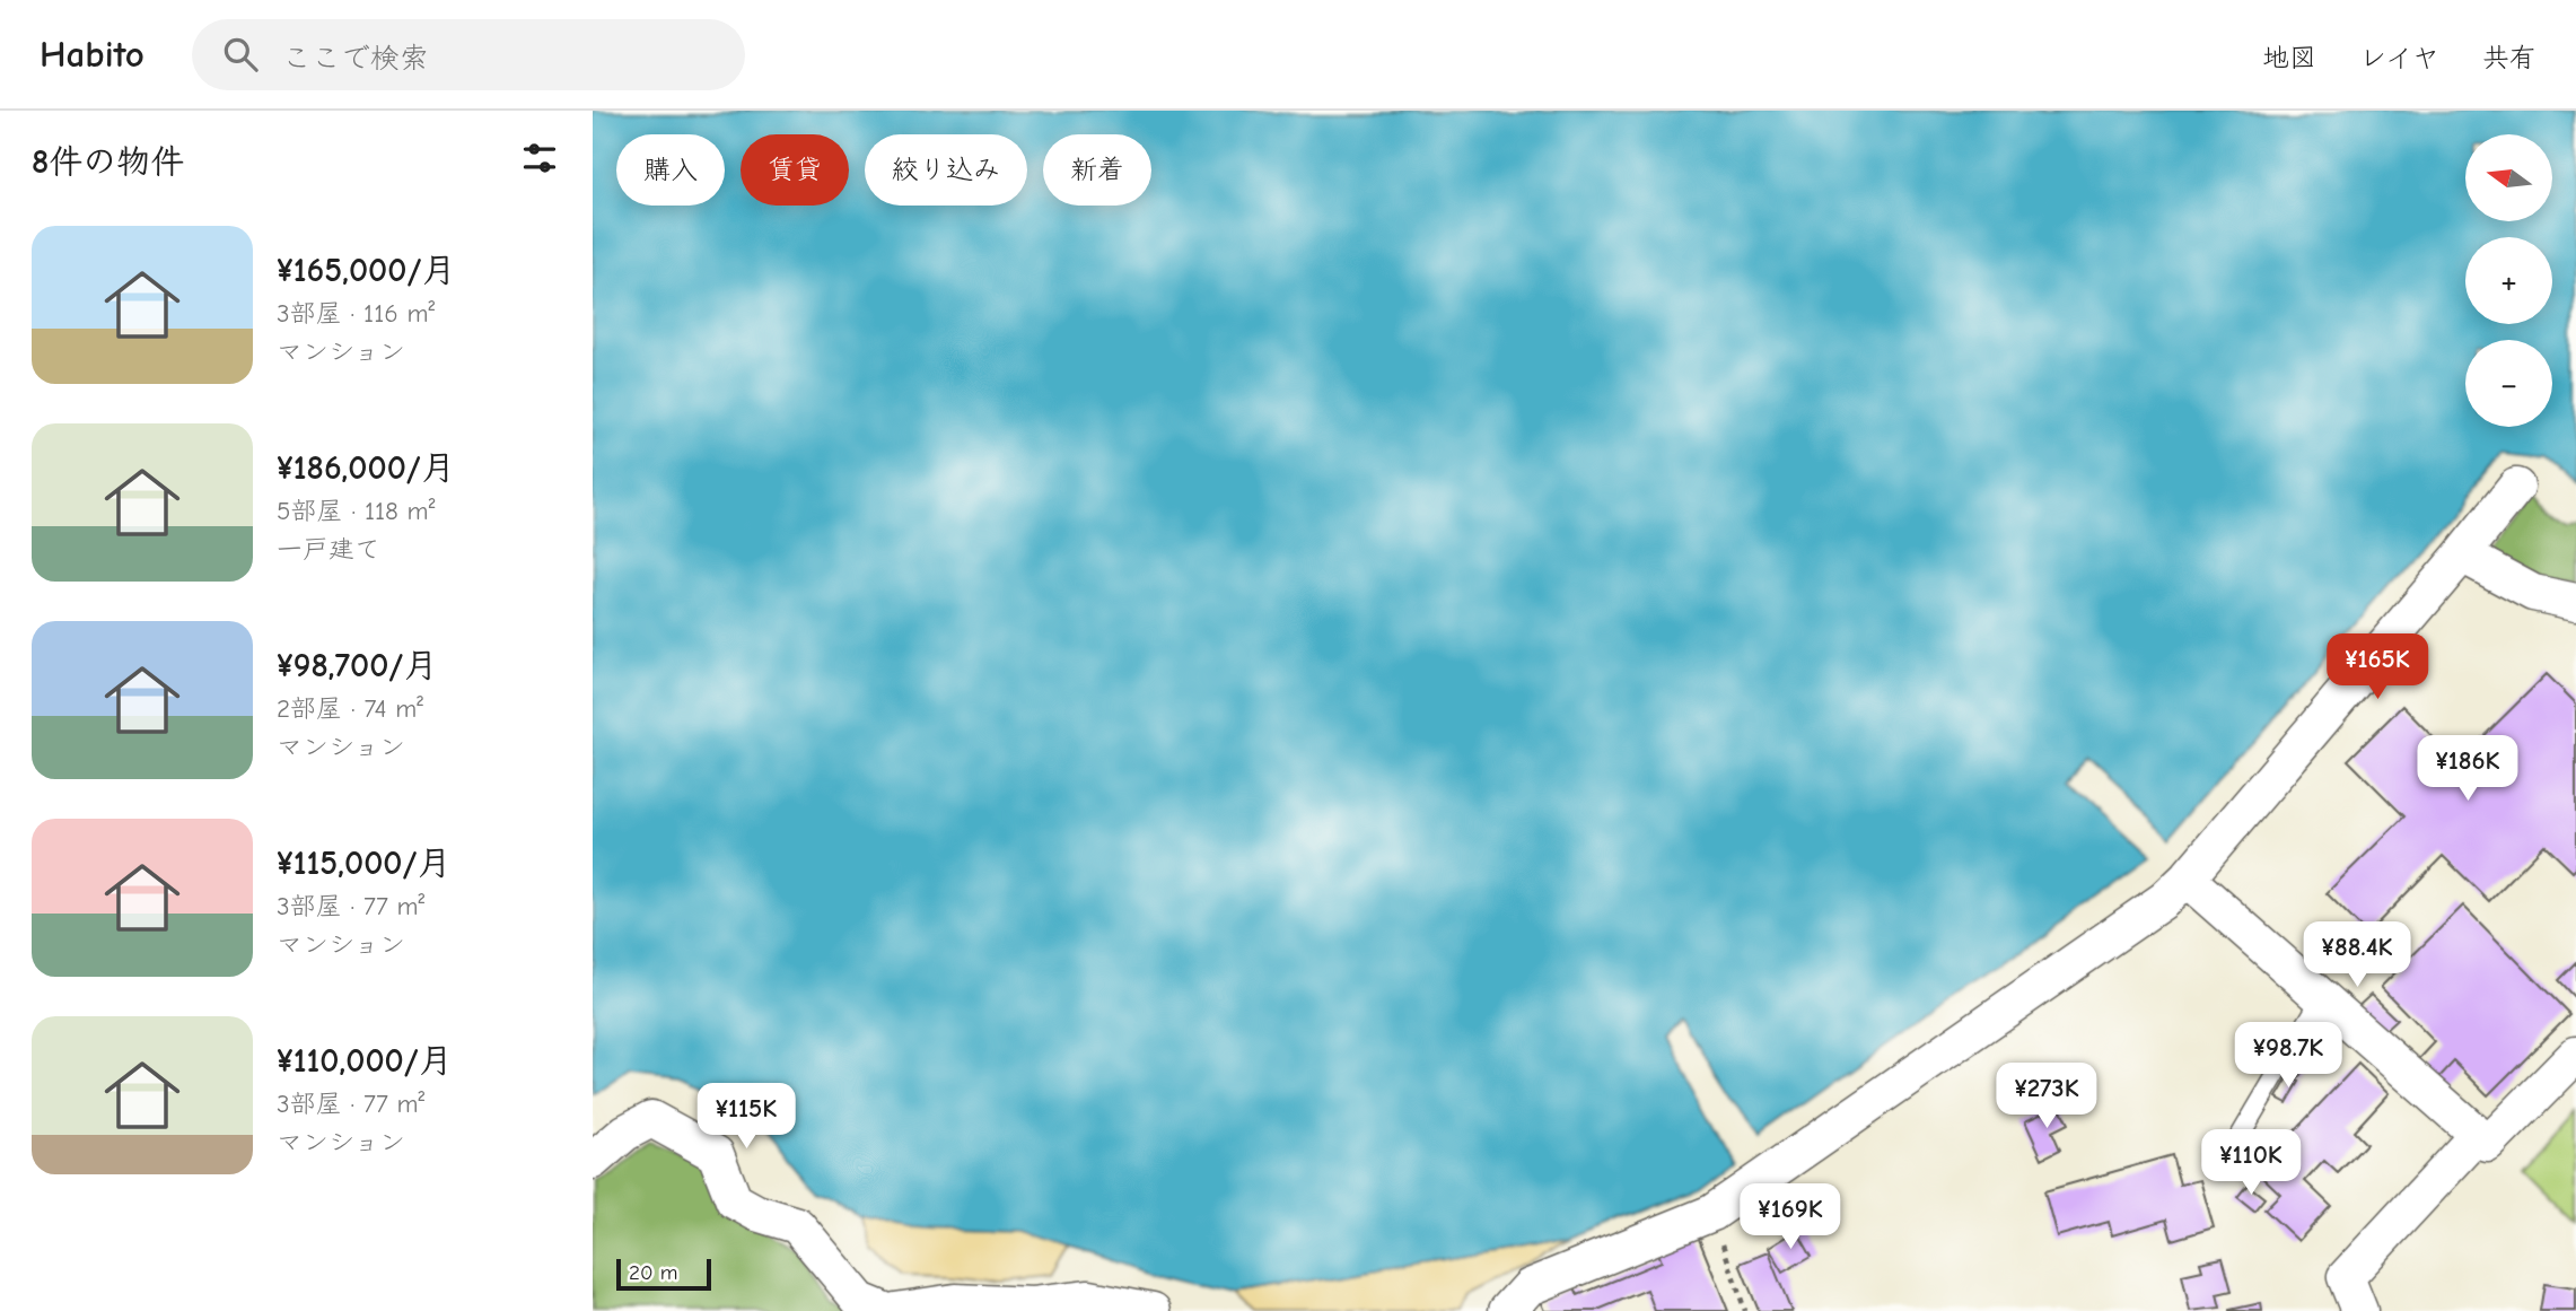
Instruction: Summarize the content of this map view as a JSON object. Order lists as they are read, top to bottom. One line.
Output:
{"scale_bar":"20 m","north":"left","page":{"header":"Habito","search":"ここで検索","nav":["地図","レイヤ","共有"],"heading":"8件の物件","map_buttons":["+","−"],"chip":["購入","賃貸","絞り込み","新着"],"list":[{"name":"¥165,000/月","note":"3部屋 · 116 m² · マンション"},{"name":"¥186,000/月","note":"5部屋 · 118 m² · 一戸建て"},{"name":"¥98,700/月","note":"2部屋 · 74 m² · マンション"},{"name":"¥115,000/月","note":"3部屋 · 77 m² · マンション"},{"name":"¥110,000/月","note":"3部屋 · 77 m² · マンション"}],"price":["¥165K","¥186K","¥88.4K","¥98.7K","¥273K","¥115K","¥110K","¥169K"],"scale":"20 m"}}
